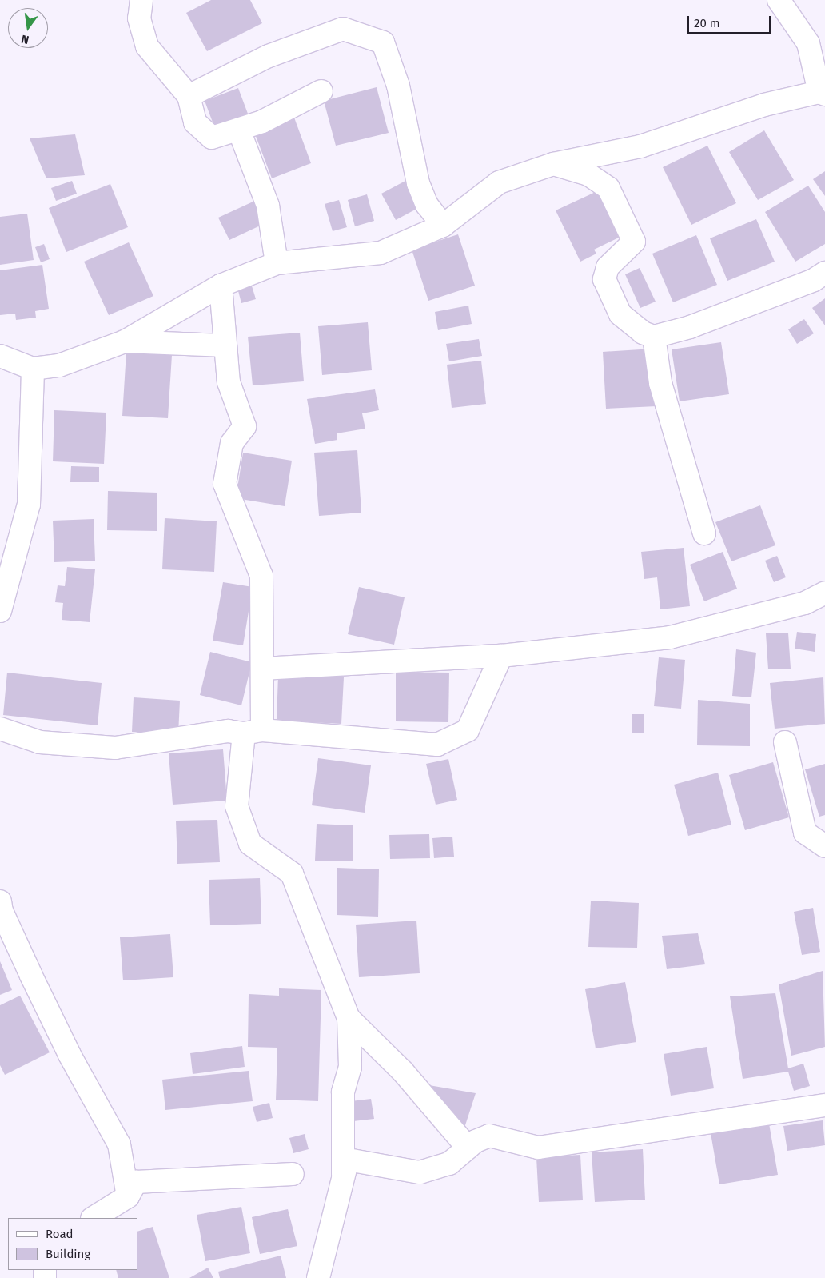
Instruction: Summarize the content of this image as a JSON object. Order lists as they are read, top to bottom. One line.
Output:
{"legend":["Road","Building"],"scale_bar":"20 m","north":"bottom"}
